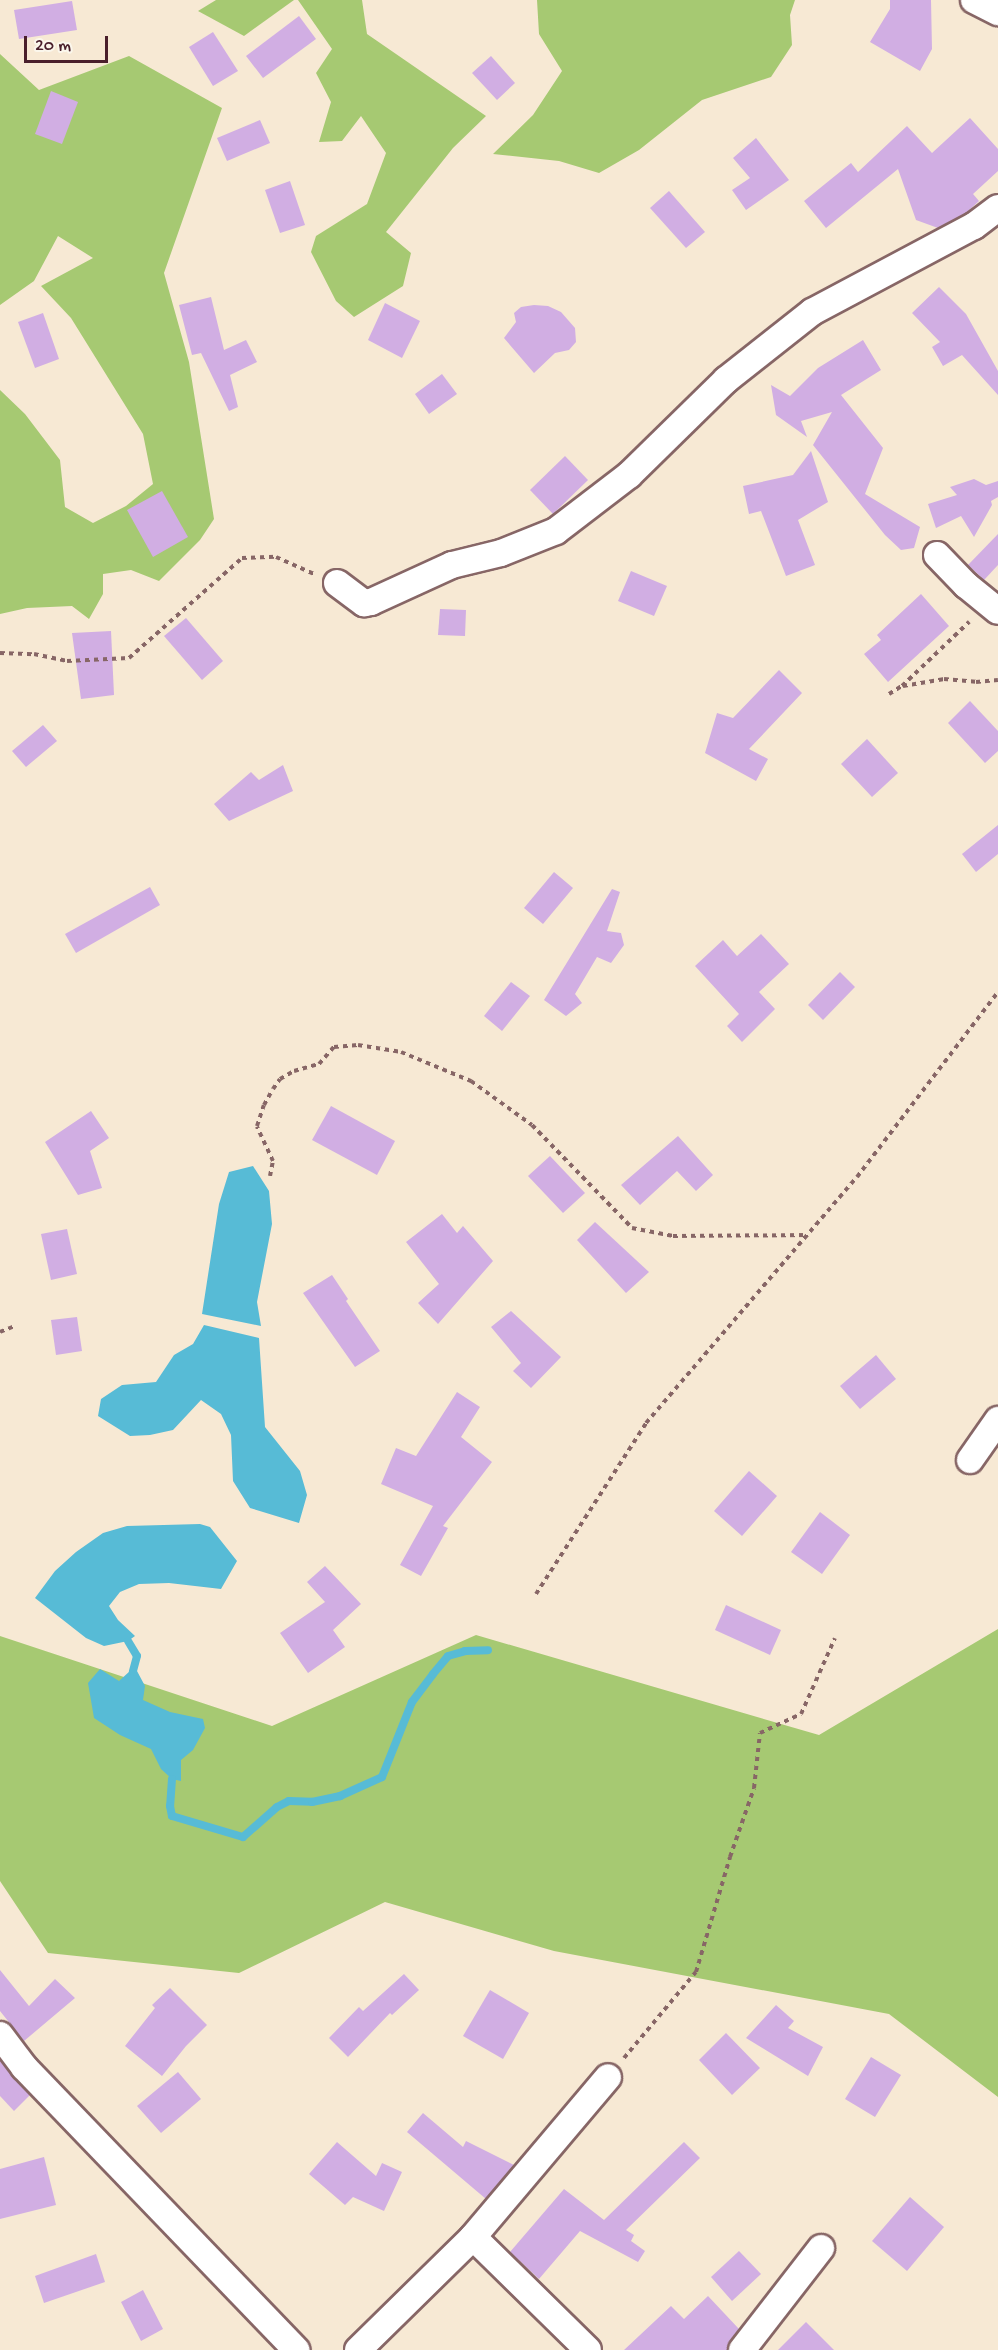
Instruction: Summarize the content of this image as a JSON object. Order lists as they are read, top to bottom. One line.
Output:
{"scale_bar":"20 m"}
